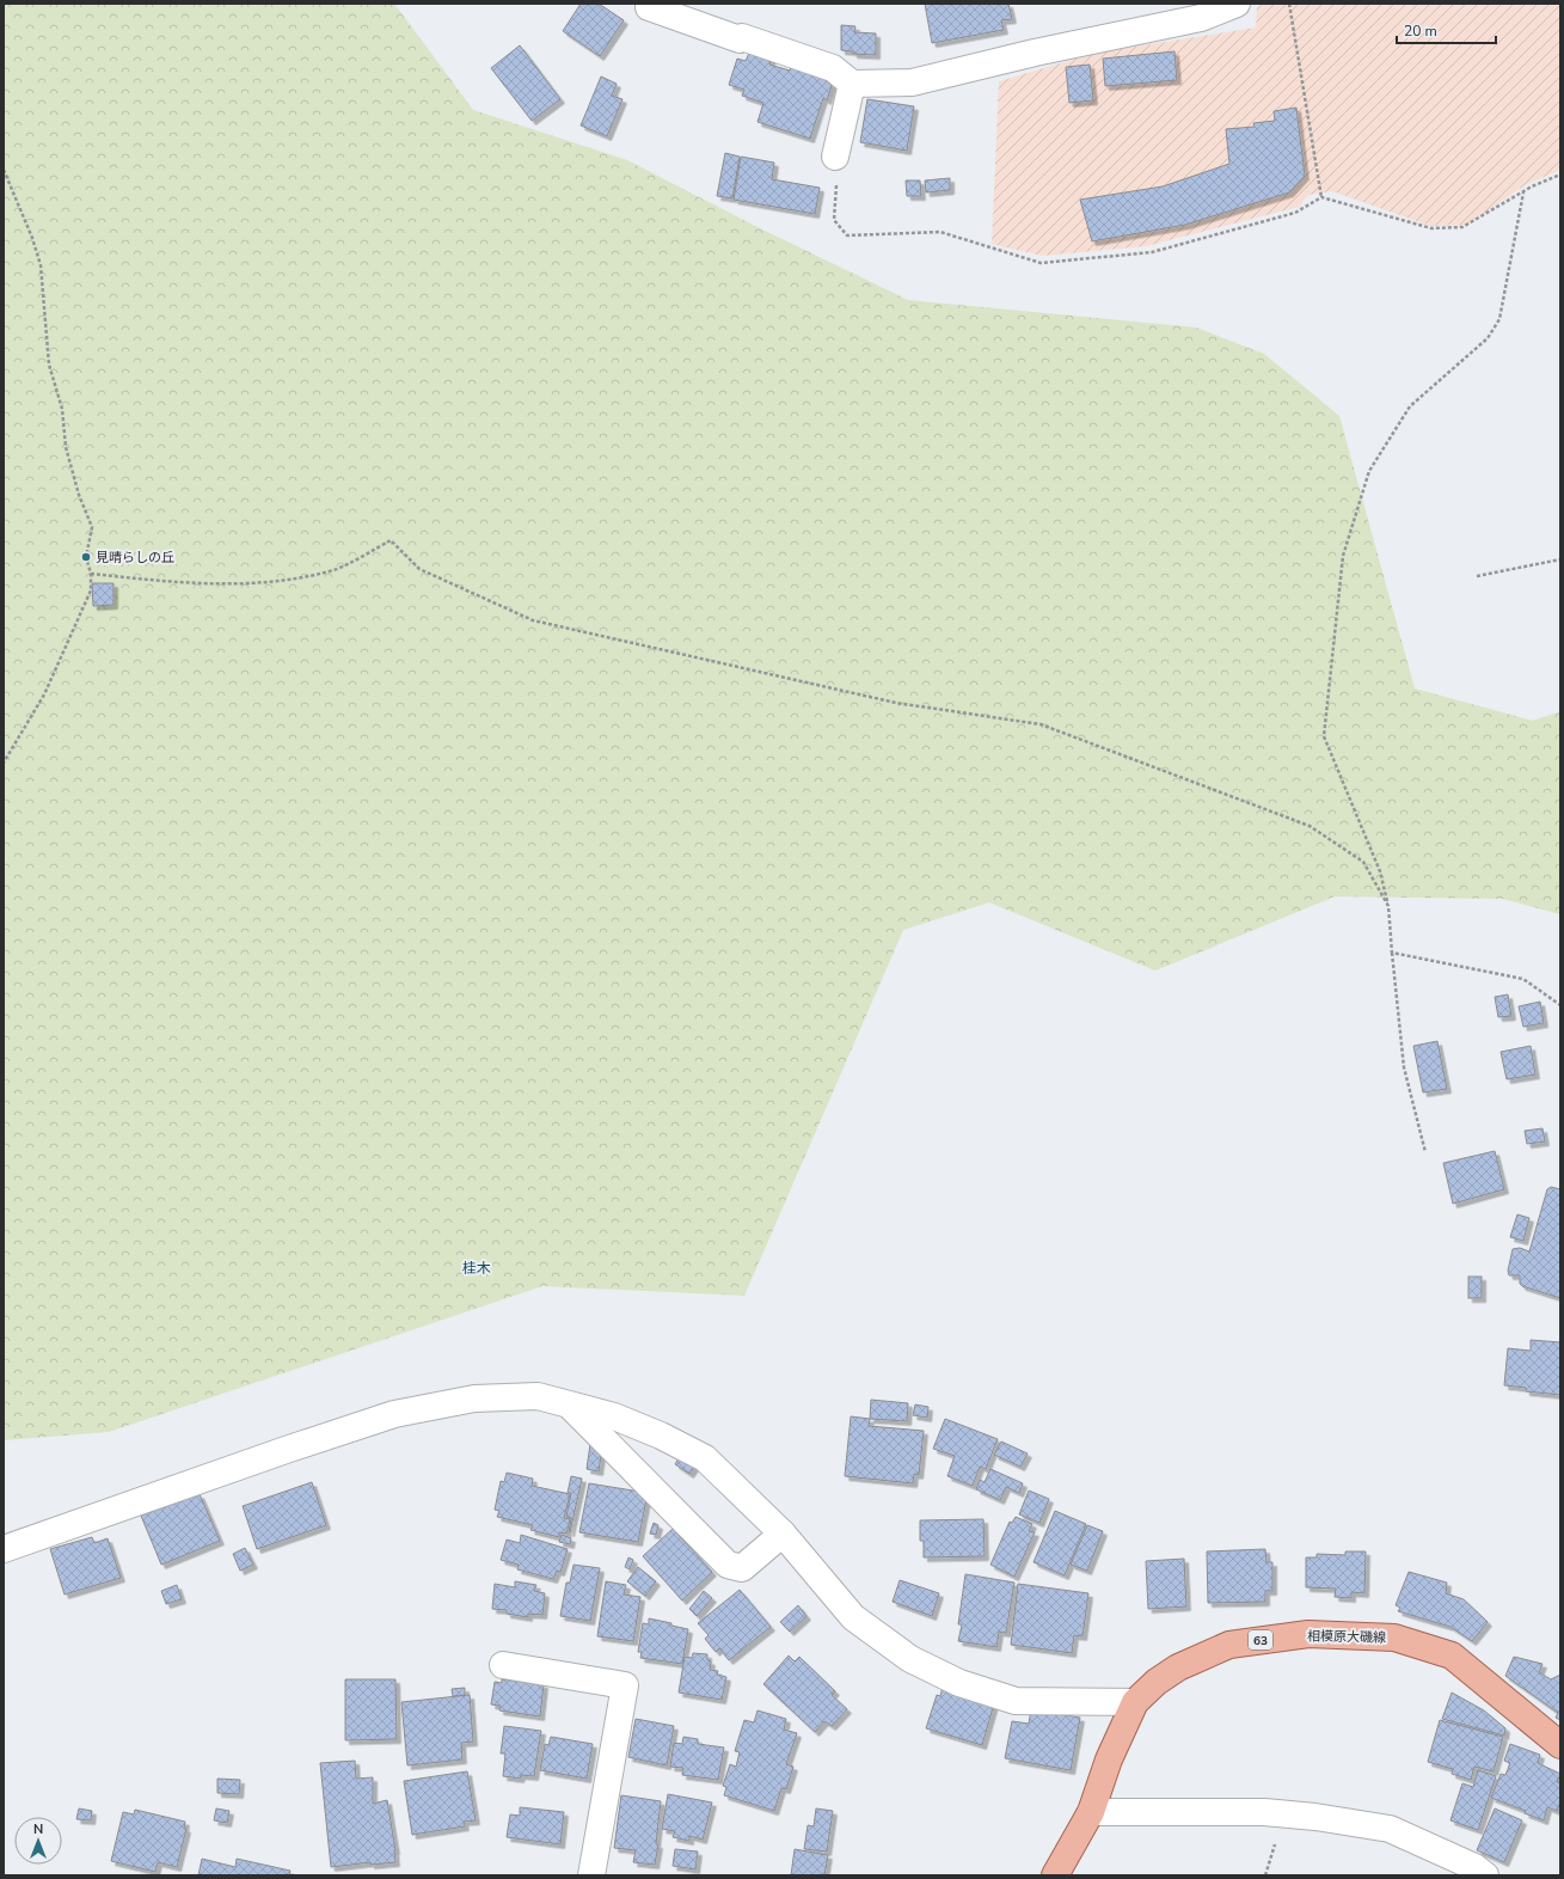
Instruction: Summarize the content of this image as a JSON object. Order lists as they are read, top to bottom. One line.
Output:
{"streets":{"main road":["相模原大磯線","63"]},"districts":["桂木"],"places":["見晴らしの丘"],"scale_bar":"20 m","north":"top"}
